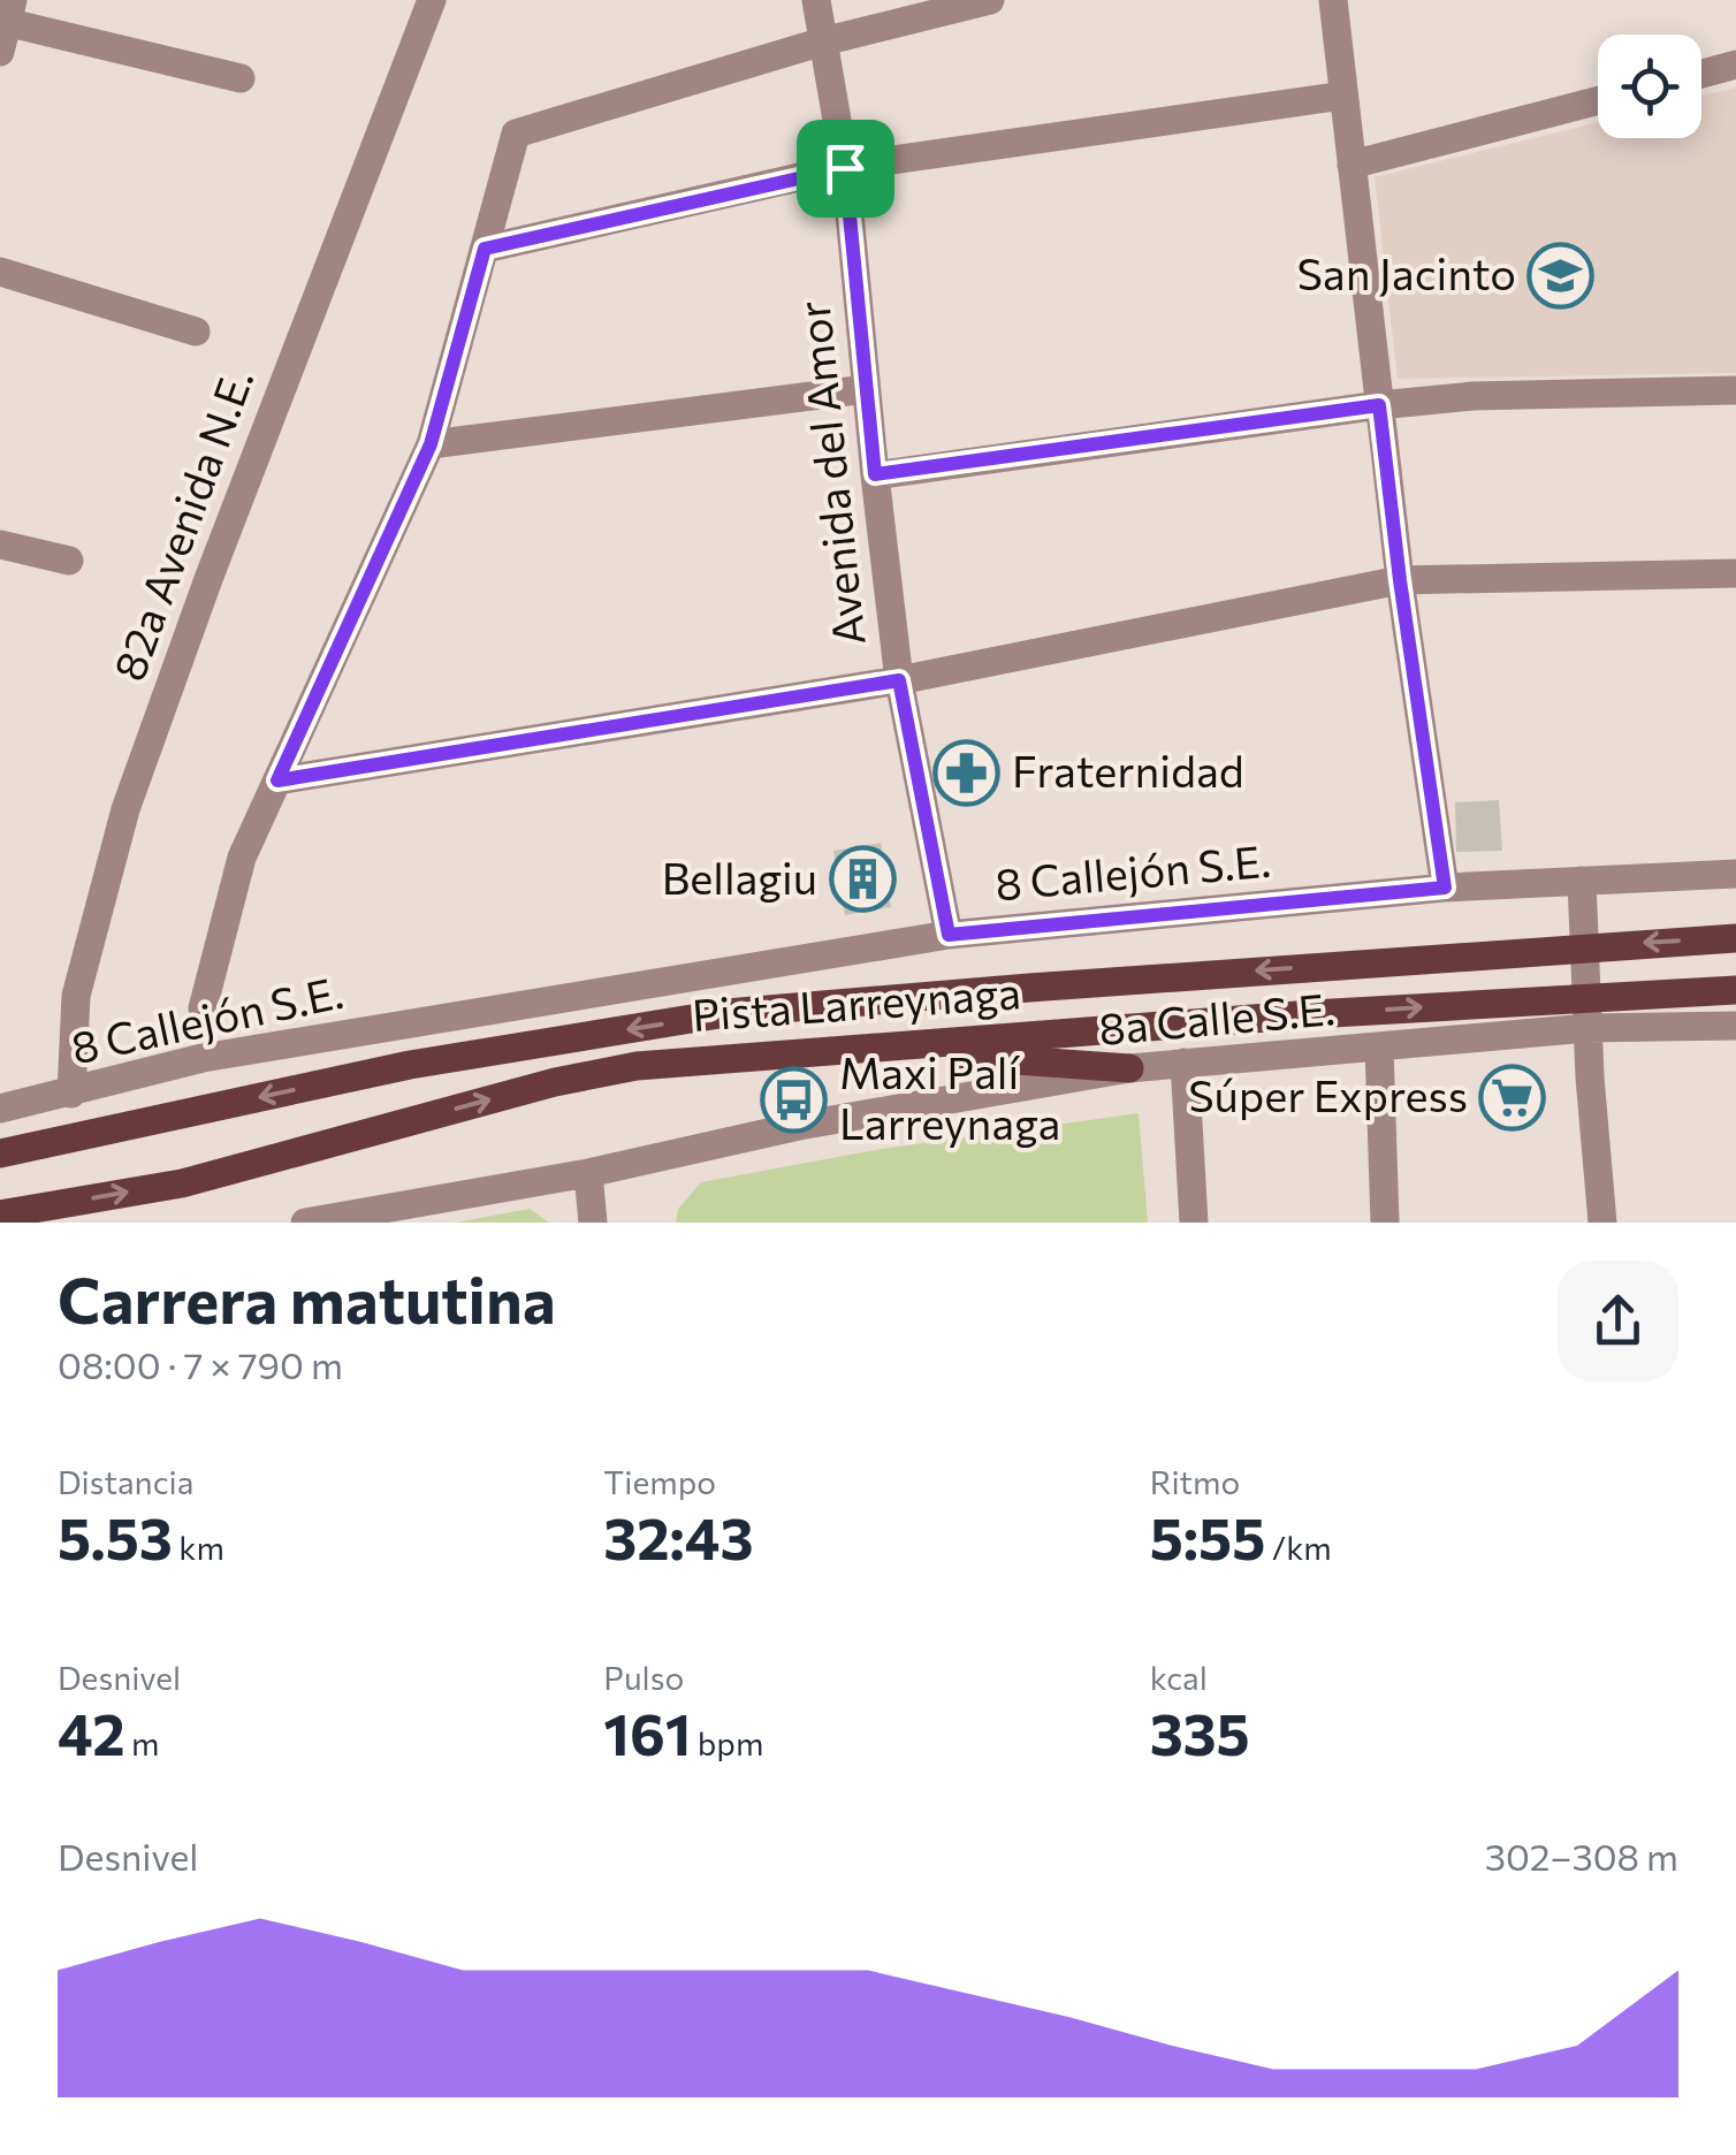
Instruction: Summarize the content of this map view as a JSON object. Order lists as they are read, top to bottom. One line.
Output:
{"streets":{"main road":["Pista Larreynaga"],"street":["Avenida del Amor","82a Avenida N.E.","8 Callejón S.E.","8a Calle S.E."]},"crossings":[["Avenida del Amor","8 Callejón S.E."],["82a Avenida N.E.","8 Callejón S.E."]],"places":{"school or university":["San Jacinto"],"pharmacy":["Fraternidad"],"building":["Bellagiu"],"supermarket":["Súper Express"],"bus stop":["Maxi Palí Larreynaga"]},"page":{"heading":["Carrera matutina","08:00 · 7 × 790 m"],"stats":[["Distancia","5.53 km"],["Tiempo","32:43"],["Ritmo","5:55 /km"],["Desnivel","42 m"],["Pulso","161 bpm"],["kcal","335"]],"chart":["Desnivel","302–308 m"]}}
